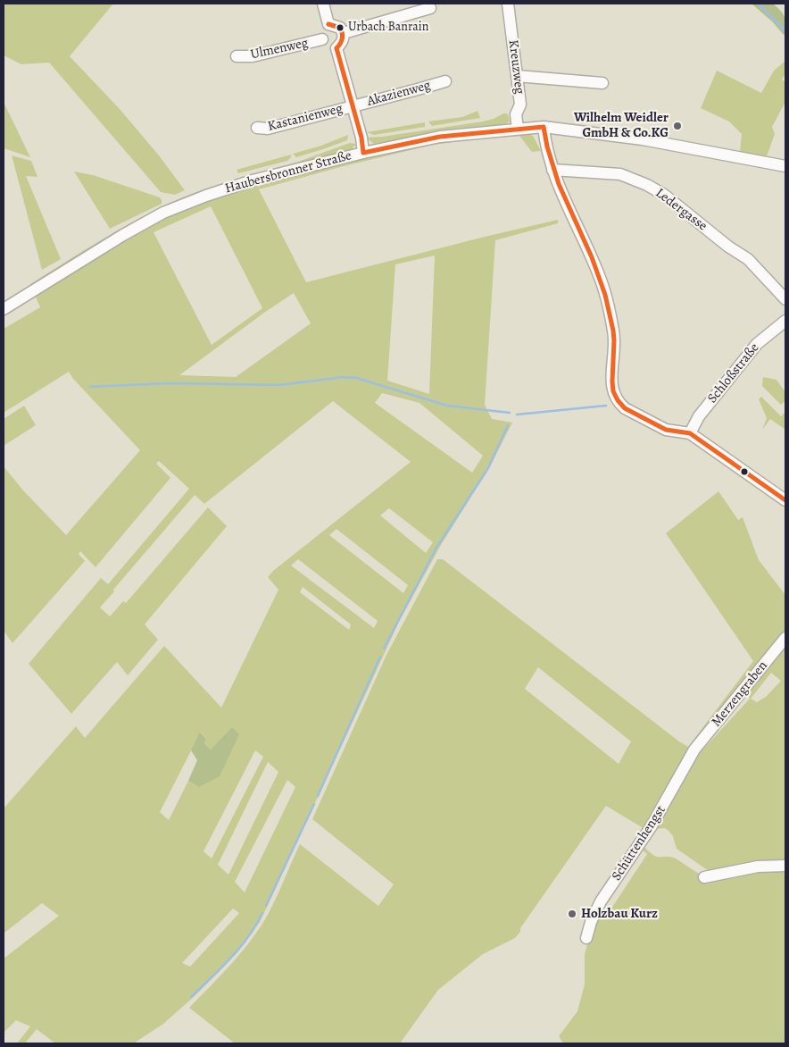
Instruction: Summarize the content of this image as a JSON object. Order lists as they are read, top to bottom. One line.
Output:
{"streets":{"street":["Ulmenweg","Kreuzweg","Akazienweg","Kastanienweg","Haubersbronner Straße","Ledergasse","Schloßstraße","Merzengraben","Schüttenhengst"]},"crossings":[["Kreuzweg","Haubersbronner Straße"],["Akazienweg","Kastanienweg"],["Merzengraben","Schüttenhengst"]],"places":["Urbach Banrain","Wilhelm Weidler GmbH & Co.KG","Holzbau Kurz"]}
